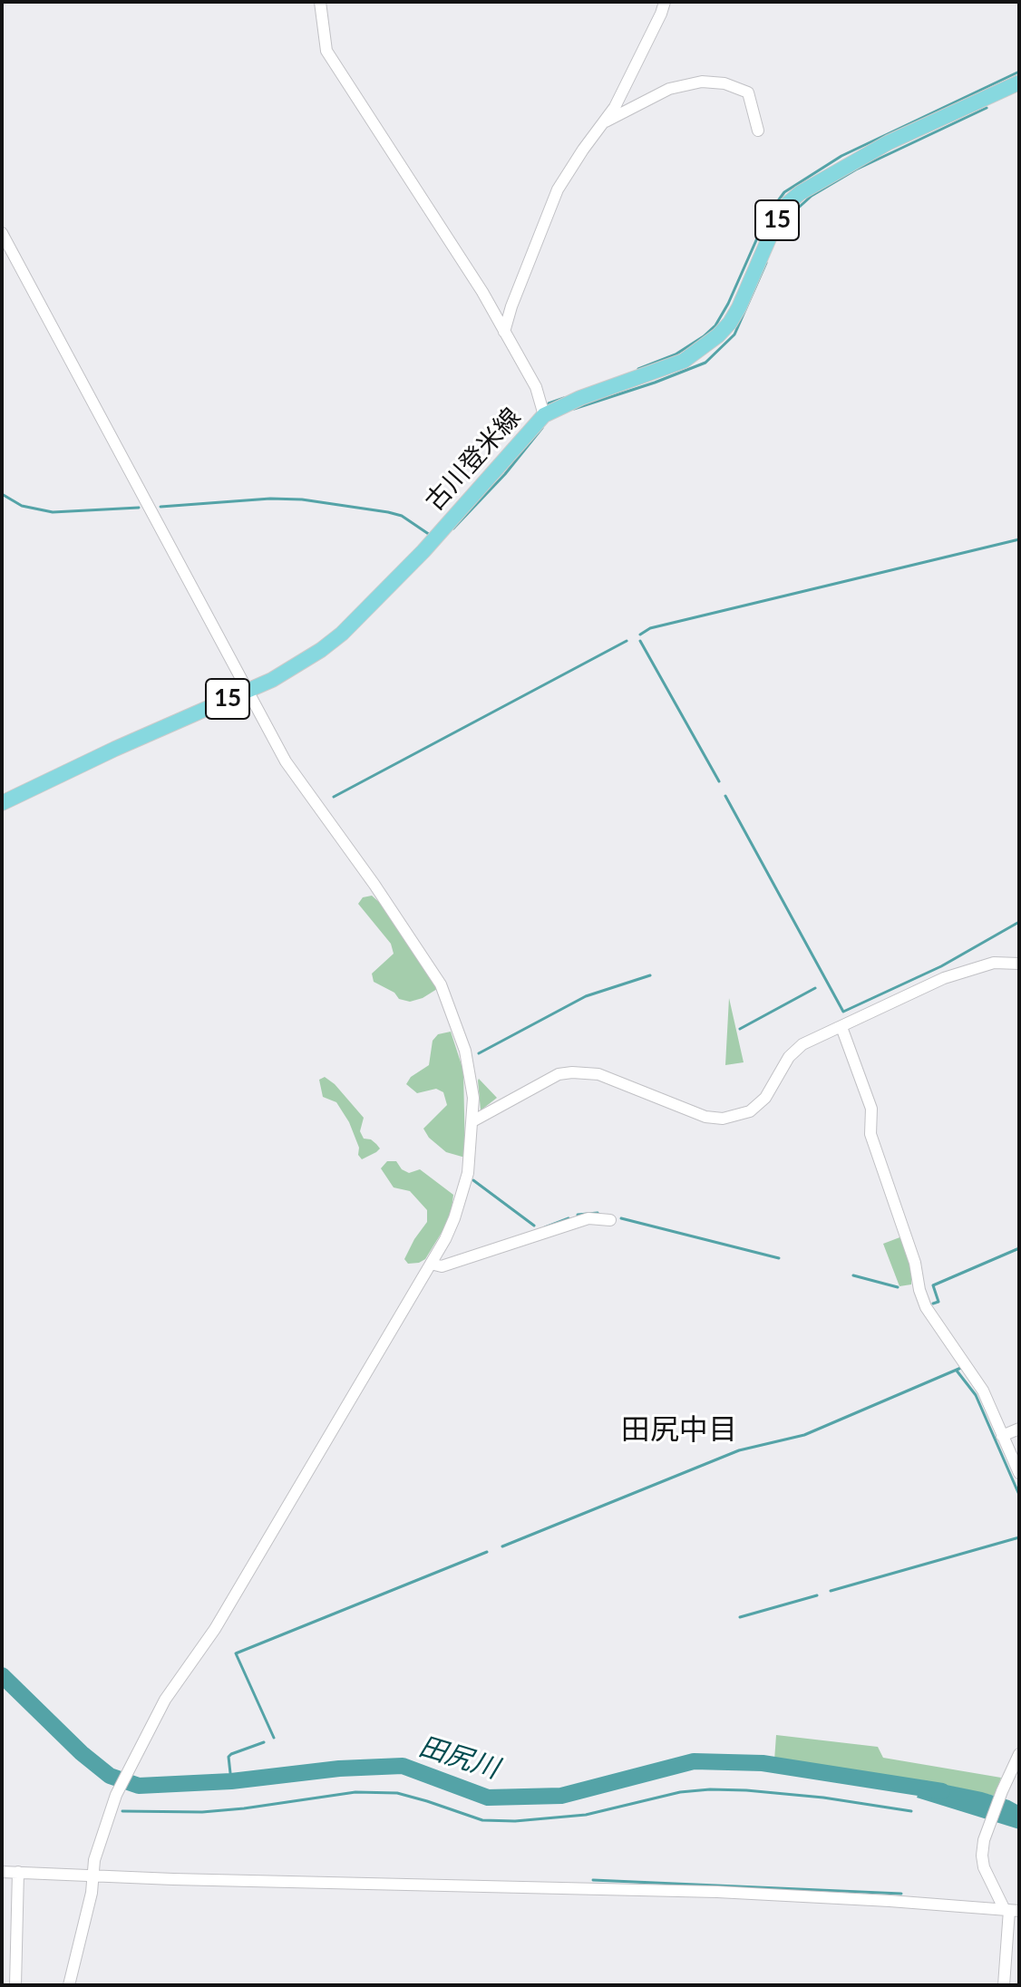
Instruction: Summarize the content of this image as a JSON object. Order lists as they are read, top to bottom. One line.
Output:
{"streets":{"main road":["15","古川登米線"]},"districts":["田尻中目"],"water":["田尻川"]}
